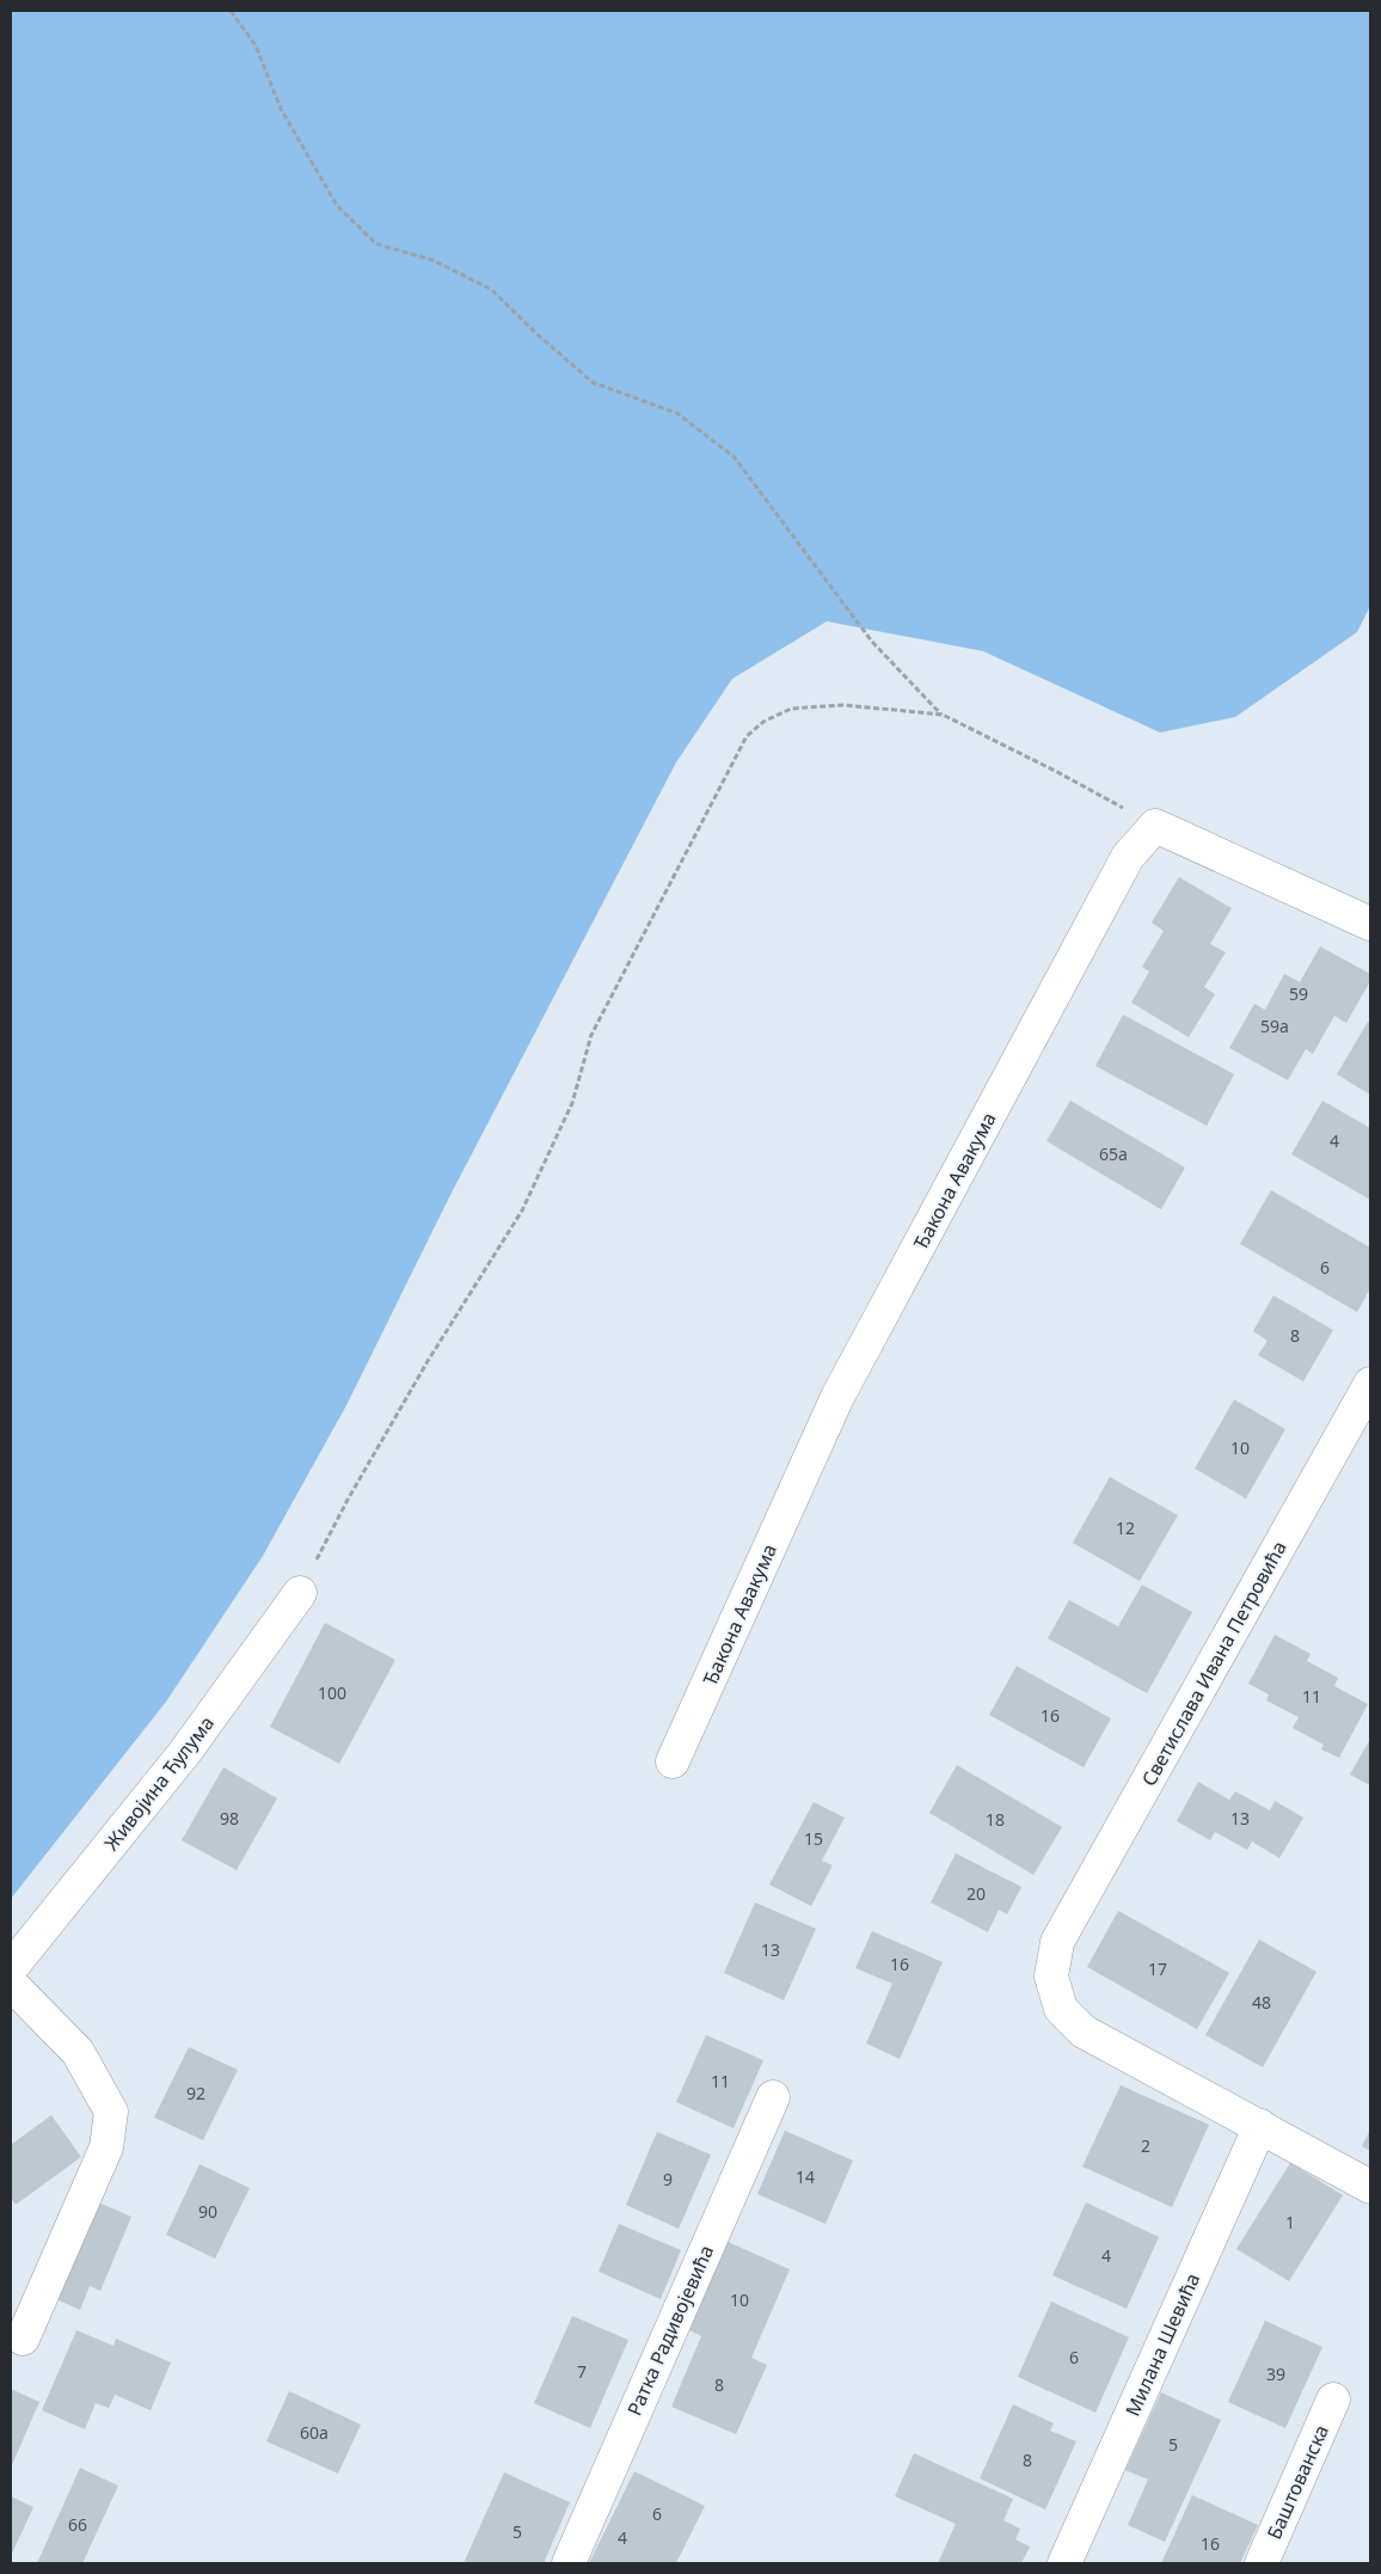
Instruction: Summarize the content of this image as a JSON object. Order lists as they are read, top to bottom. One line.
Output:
{"streets":{"street":["Ђакона Авакума","Светислава Ивана Петровића","Живојина Ћулума","Ратка Радивојевића","Милана Шевића","Баштованска"]},"crossings":[["Светислава Ивана Петровића","Милана Шевића"]],"house_numbers":["59","59a","4","65a","6","8","10","12","100","11","16","98","13","18","15","20","13","16","17","48","11","92","2","14","9","90","1","4","10","6","7","39","8","60a","5","8","6","66","5","4","16"]}
